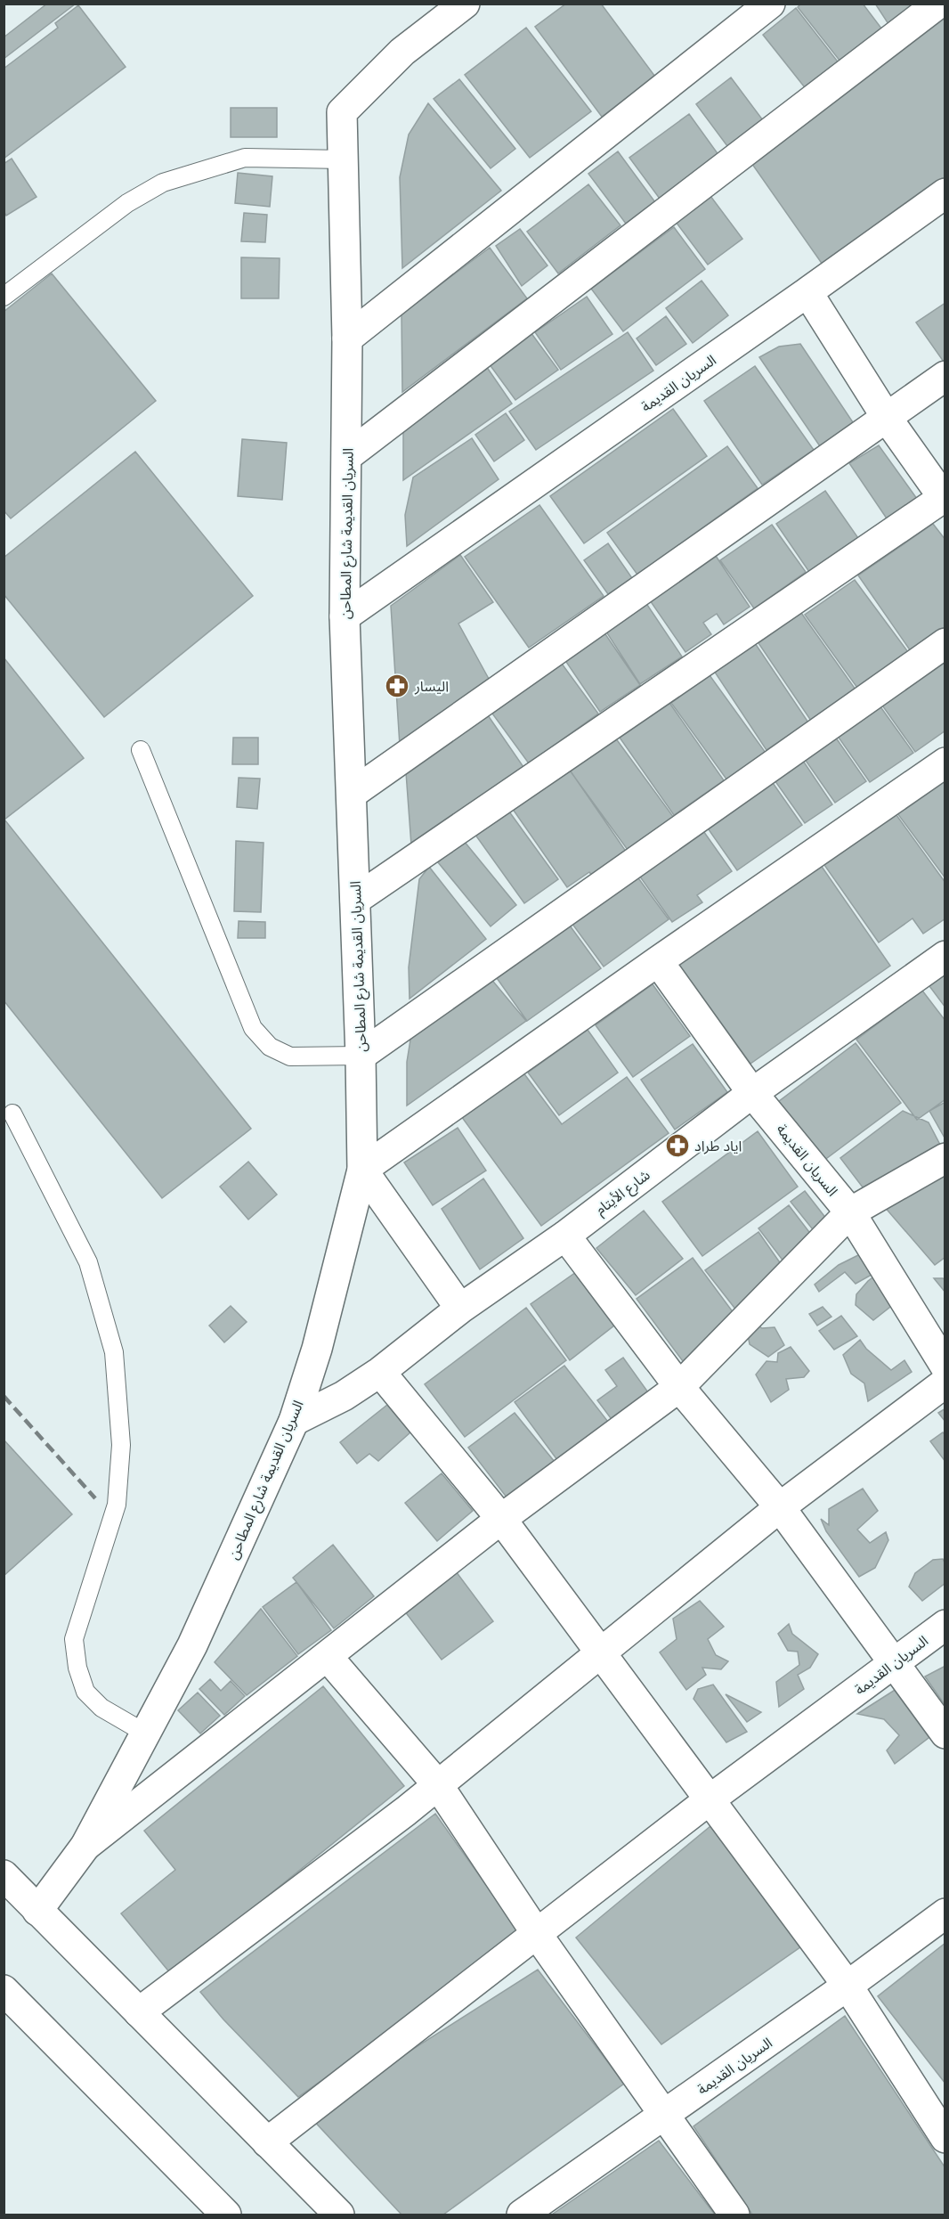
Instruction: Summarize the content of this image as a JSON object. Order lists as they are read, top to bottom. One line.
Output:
{"streets":{"street":["السريان القديمة","السريان القديمة شارع المطاحن","شارع الأيتام"]},"crossings":[["السريان القديمة","السريان القديمة شارع المطاحن"],["السريان القديمة","شارع الأيتام"],["السريان القديمة شارع المطاحن","شارع الأيتام"]],"places":{"pharmacy":["اليسار","اياد طراد"]}}
